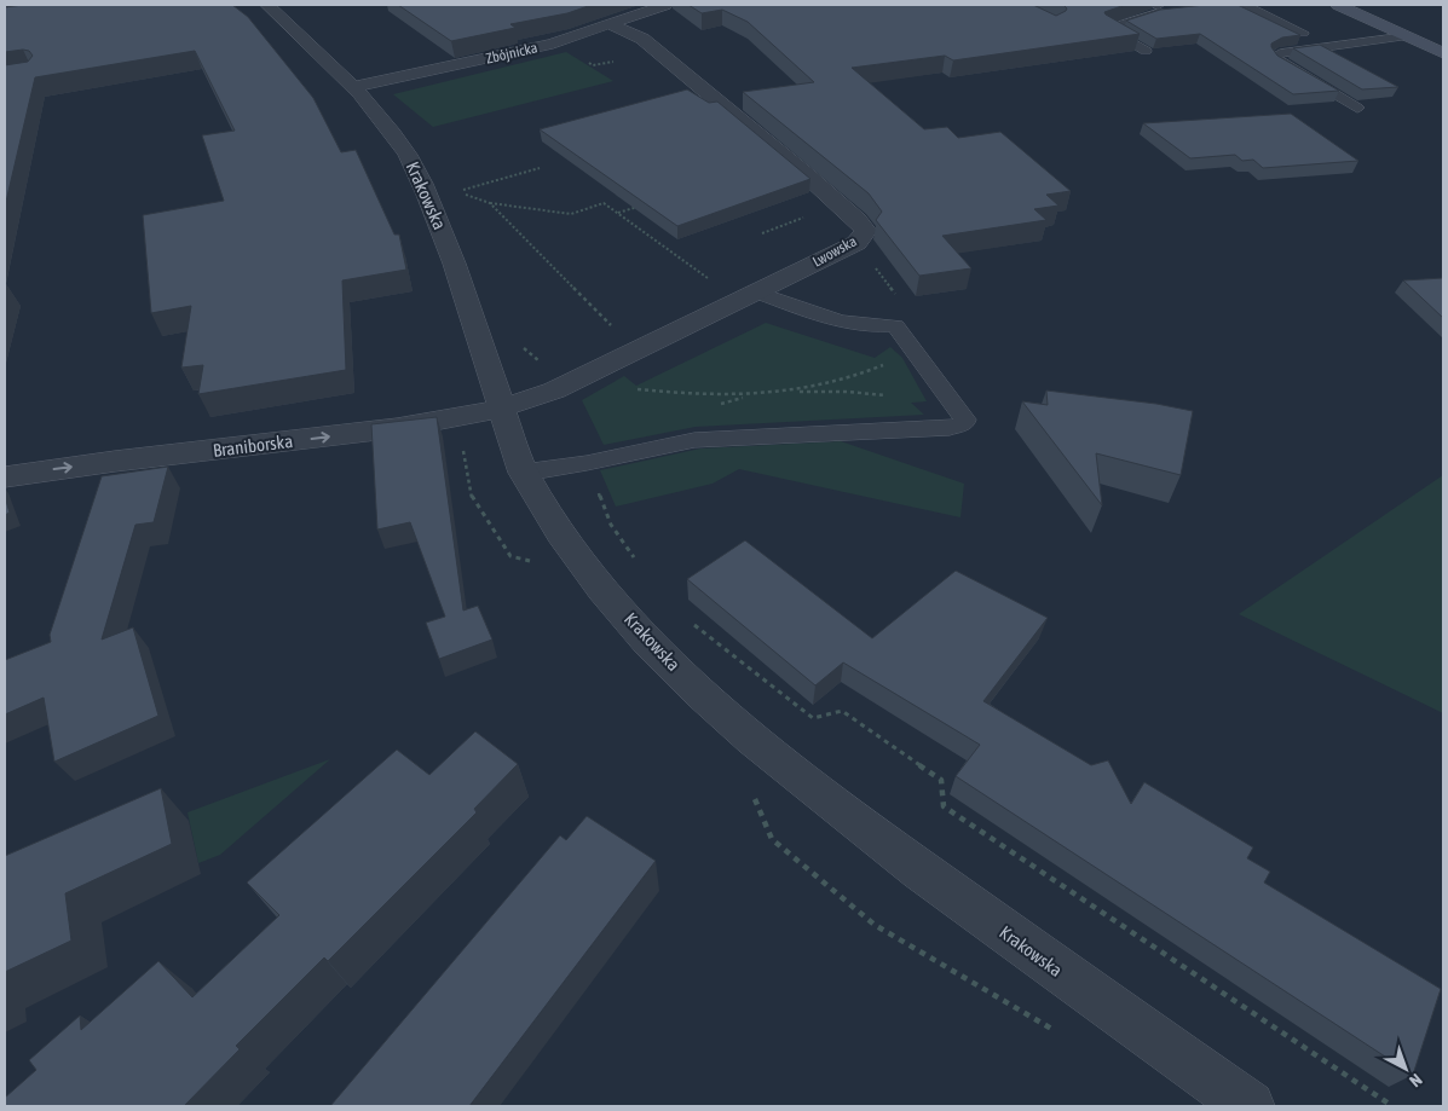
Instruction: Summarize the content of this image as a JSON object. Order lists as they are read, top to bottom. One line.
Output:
{"streets":{"street":["Zbójnicka","Krakowska","Lwowska","Braniborska"]},"crossings":[["Zbójnicka","Krakowska"],["Zbójnicka","Lwowska"],["Krakowska","Lwowska"],["Krakowska","Braniborska"],["Lwowska","Braniborska"]],"one_way":["Braniborska"],"north":"bottom right"}
